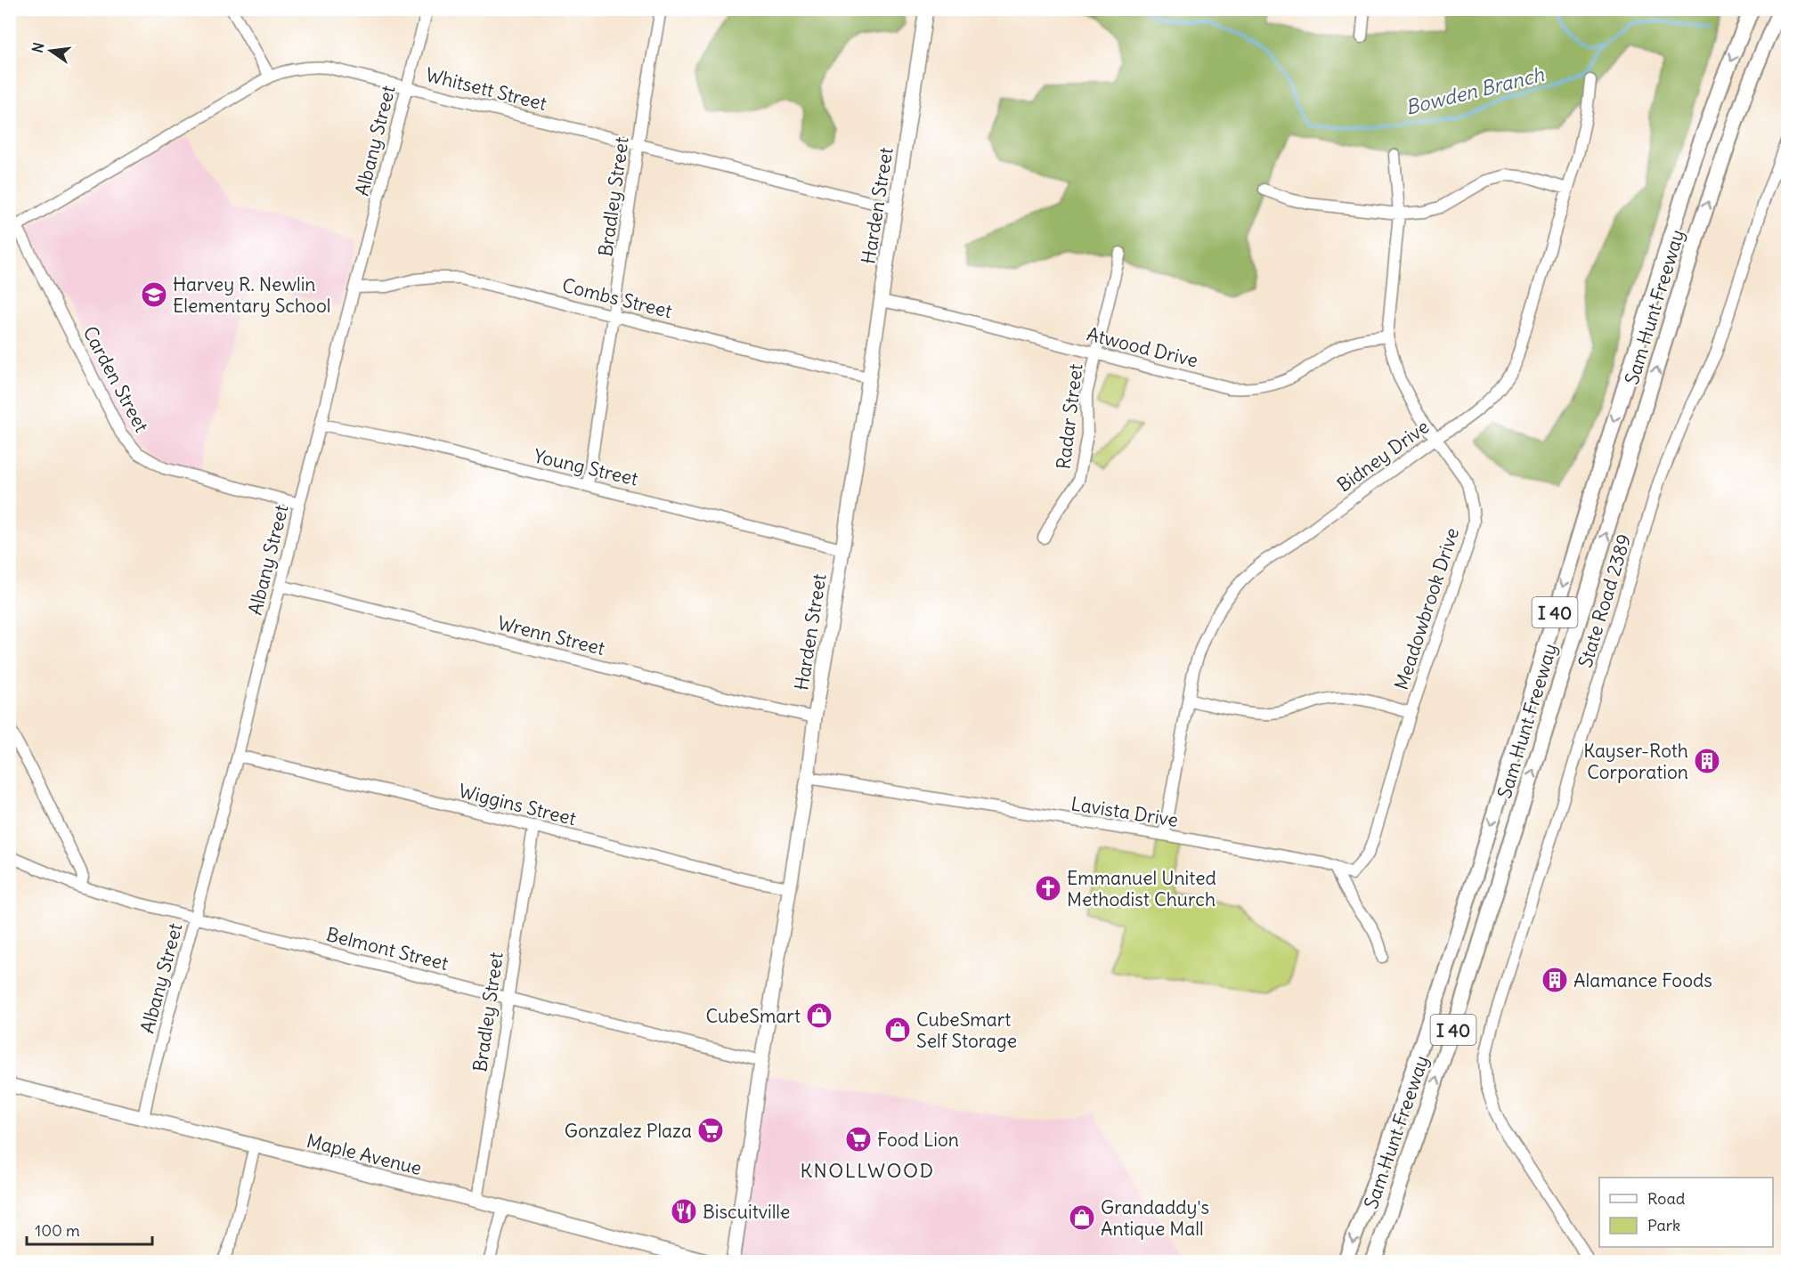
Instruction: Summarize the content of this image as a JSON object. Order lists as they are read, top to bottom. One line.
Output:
{"streets":{"highway":["Sam Hunt Freeway","I 40"],"main road":["Harden Street","Maple Avenue"],"street":["Whitsett Street","Albany Street","Bradley Street","Combs Street","Atwood Drive","Carden Street","Radar Street","Bidney Drive","Young Street","State Road 2389","Meadowbrook Drive","Wrenn Street","Wiggins Street","Lavista Drive","Belmont Street"]},"crossings":[["Whitsett Street","Albany Street"],["Whitsett Street","Bradley Street"],["Whitsett Street","Harden Street"],["Whitsett Street","Carden Street"],["Albany Street","Combs Street"],["Albany Street","Carden Street"],["Albany Street","Young Street"],["Albany Street","Wrenn Street"],["Albany Street","Wiggins Street"],["Albany Street","Belmont Street"],["Albany Street","Maple Avenue"],["Bradley Street","Combs Street"],["Bradley Street","Young Street"],["Bradley Street","Wiggins Street"],["Bradley Street","Belmont Street"],["Bradley Street","Maple Avenue"],["Harden Street","Combs Street"],["Harden Street","Atwood Drive"],["Harden Street","Young Street"],["Harden Street","Wrenn Street"],["Harden Street","Wiggins Street"],["Harden Street","Lavista Drive"],["Harden Street","Belmont Street"],["Atwood Drive","Radar Street"],["Atwood Drive","Meadowbrook Drive"],["Bidney Drive","Meadowbrook Drive"],["Bidney Drive","Lavista Drive"],["Meadowbrook Drive","Lavista Drive"]],"districts":["KNOLLWOOD"],"water":["Bowden Branch"],"places":{"school or university":["Harvey R. Newlin Elementary School"],"building":["Kayser-Roth Corporation","Alamance Foods"],"church":["Emmanuel United Methodist Church"],"shop":["CubeSmart","CubeSmart Self Storage","Grandaddy's Antique Mall"],"supermarket":["Gonzalez Plaza","Food Lion"],"restaurant":["Biscuitville"]},"legend":["Road","Park"],"scale_bar":"100 m","north":"left"}
